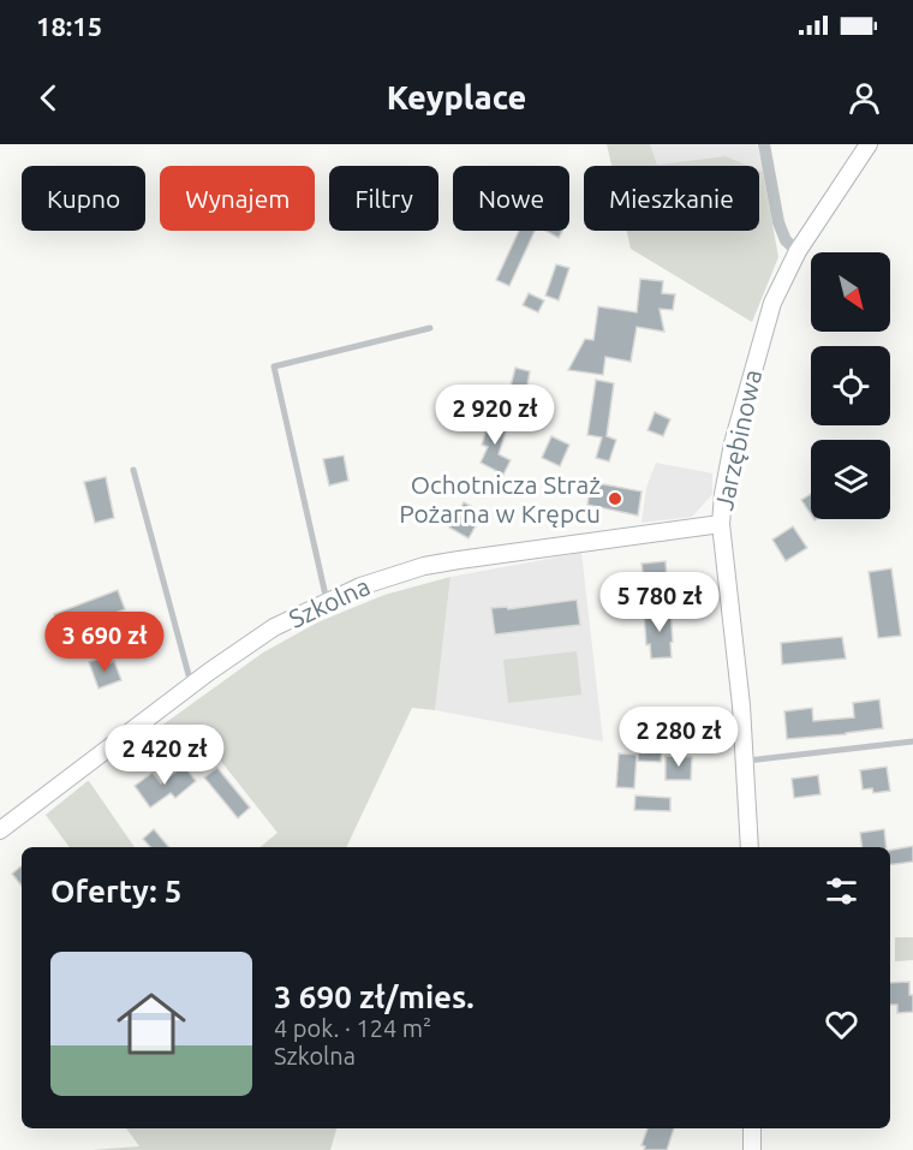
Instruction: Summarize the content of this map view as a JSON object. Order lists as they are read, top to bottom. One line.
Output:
{"streets":{"street":["Jarzębinowa","Szkolna"]},"crossings":[["Jarzębinowa","Szkolna"]],"places":["Ochotnicza Straż Pożarna w Krępcu"],"north":"bottom right","page":{"status":"18:15","header":"Keyplace","chip":["Kupno","Wynajem","Filtry","Nowe","Mieszkanie"],"price":["2 920 zł","5 780 zł","3 690 zł","2 280 zł","2 420 zł"],"heading":"Oferty: 5","list":[{"name":"3 690 zł/mies.","note":"4 pok. · 124 m² · Szkolna"}]}}
